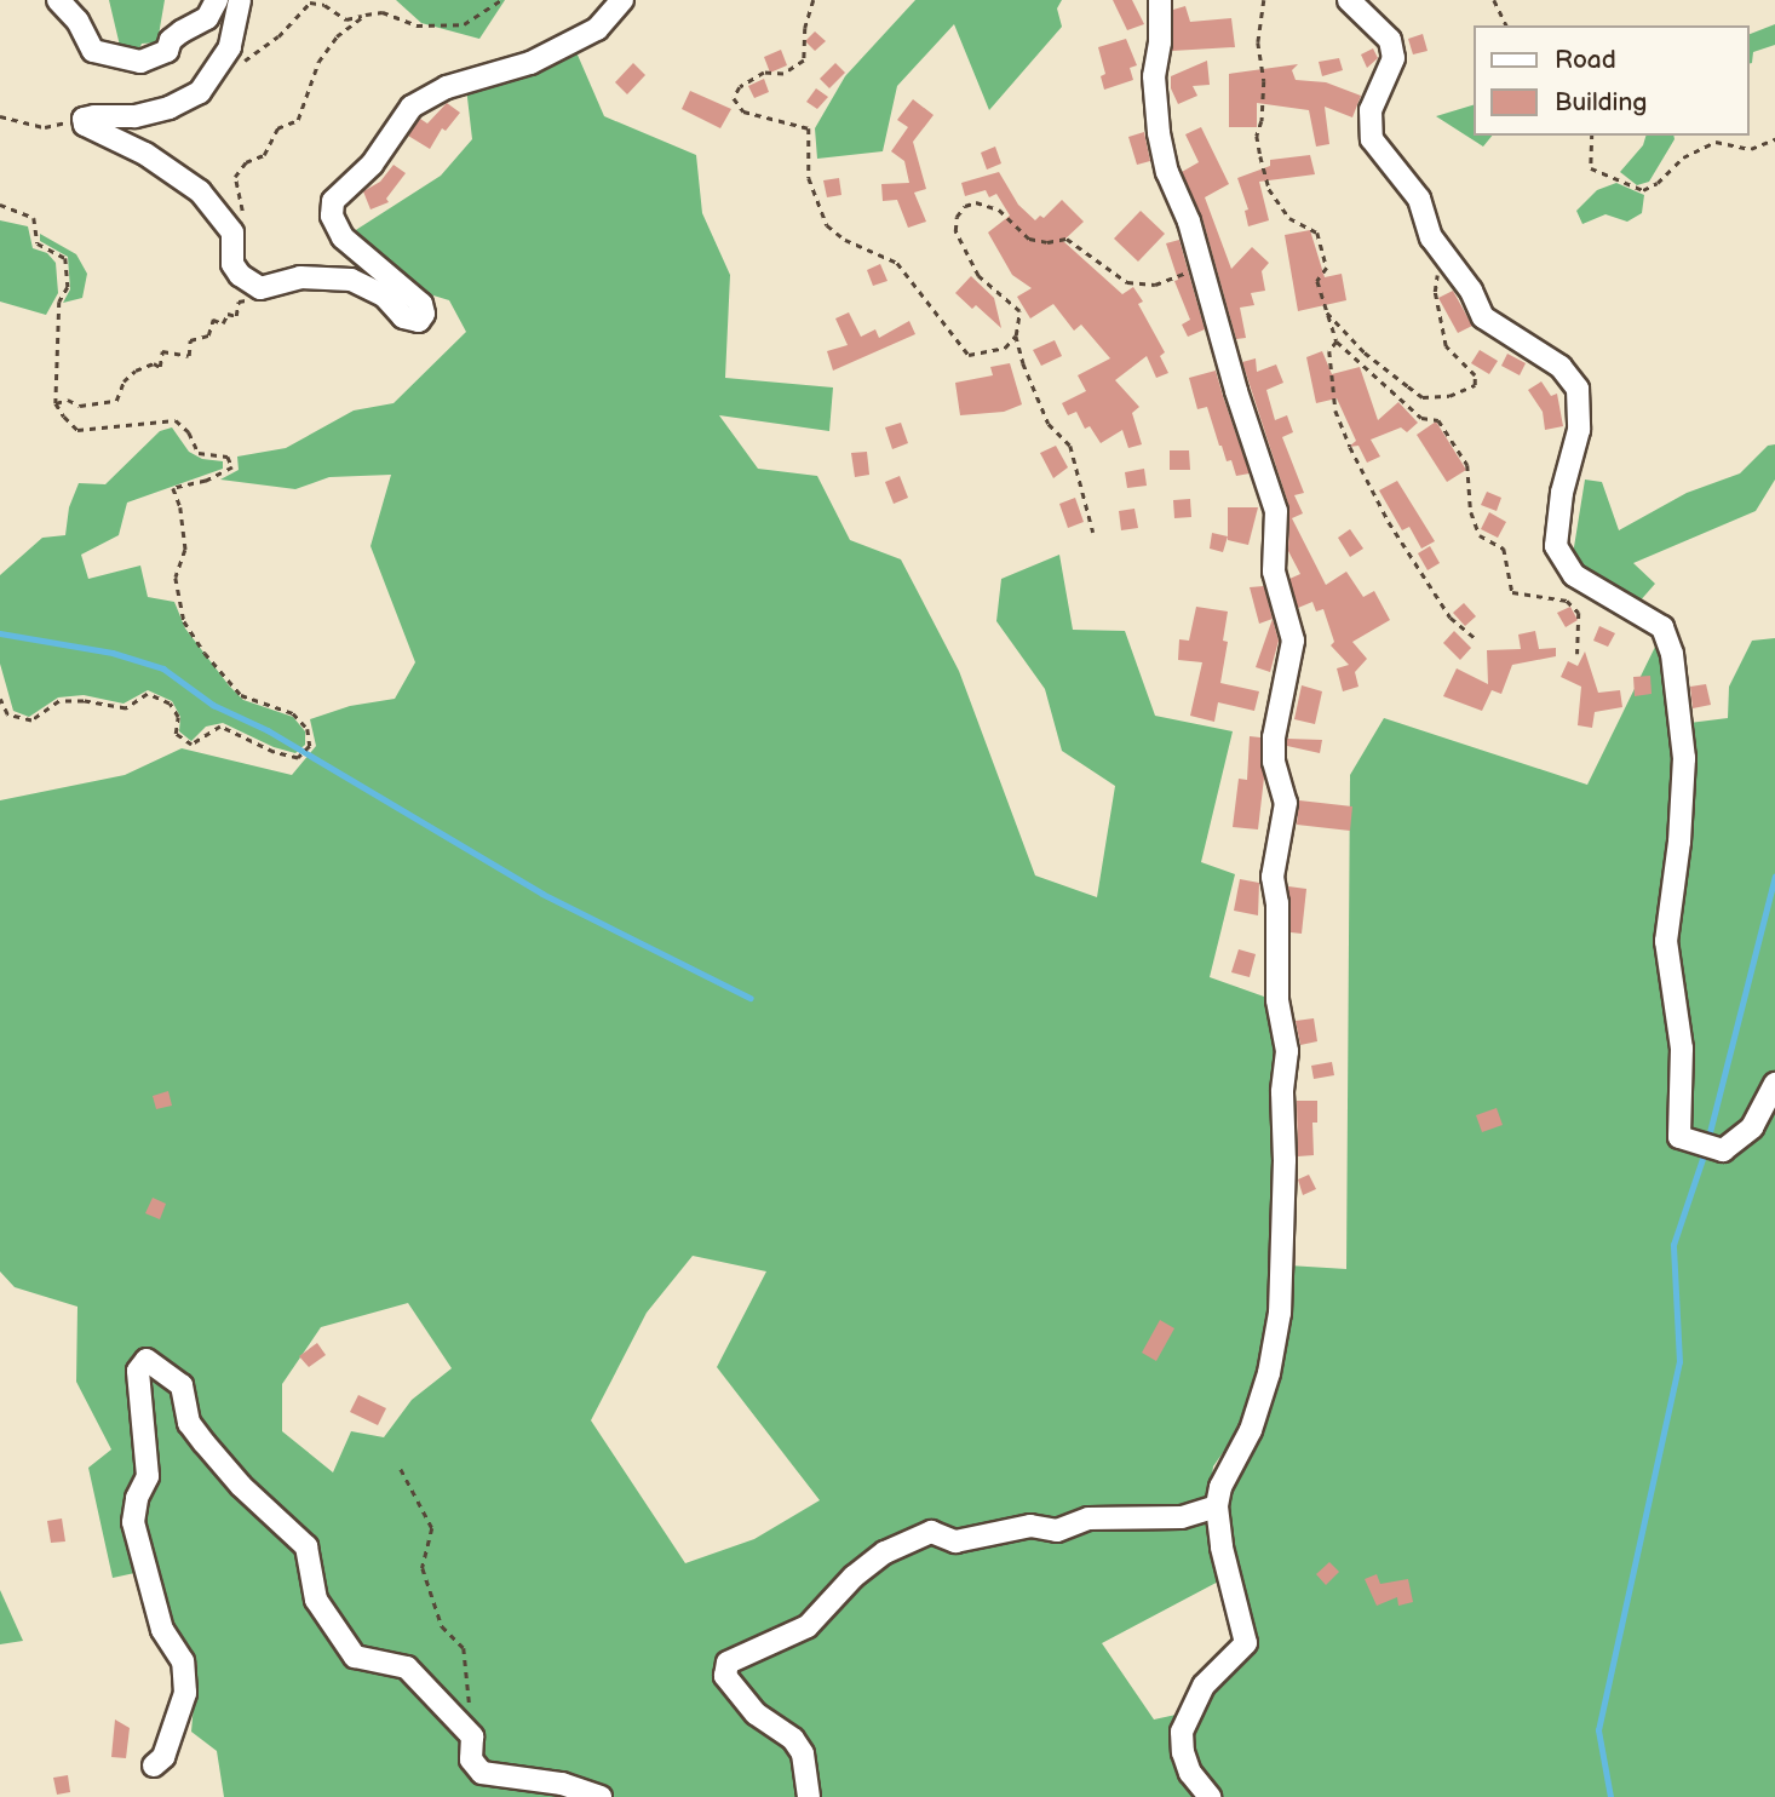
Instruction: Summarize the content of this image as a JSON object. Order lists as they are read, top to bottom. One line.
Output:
{"legend":["Road","Building"]}
